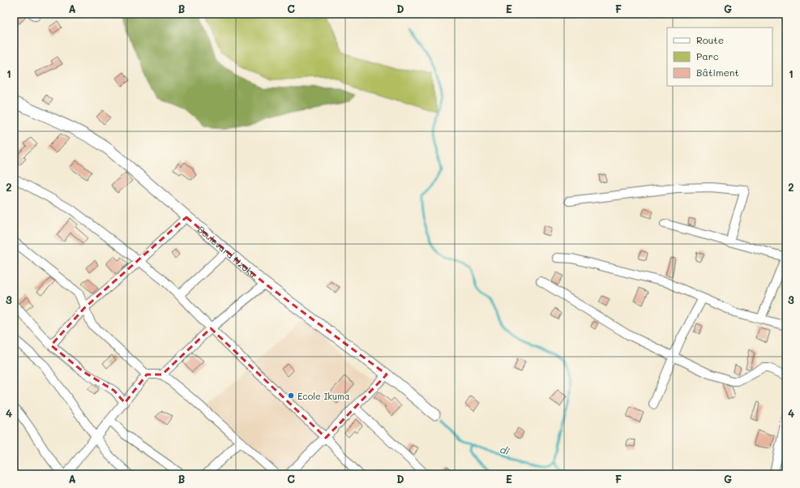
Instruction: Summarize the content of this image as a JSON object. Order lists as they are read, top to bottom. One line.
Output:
{"streets":{"street":["Boulevard Nzoku"]},"water":["di"],"places":["Ecole Ikuma"],"legend":["Route","Parc","Bâtiment"],"grid":{"columns":["A","B","C","D","E","F","G"],"rows":["1","2","3","4"]}}
